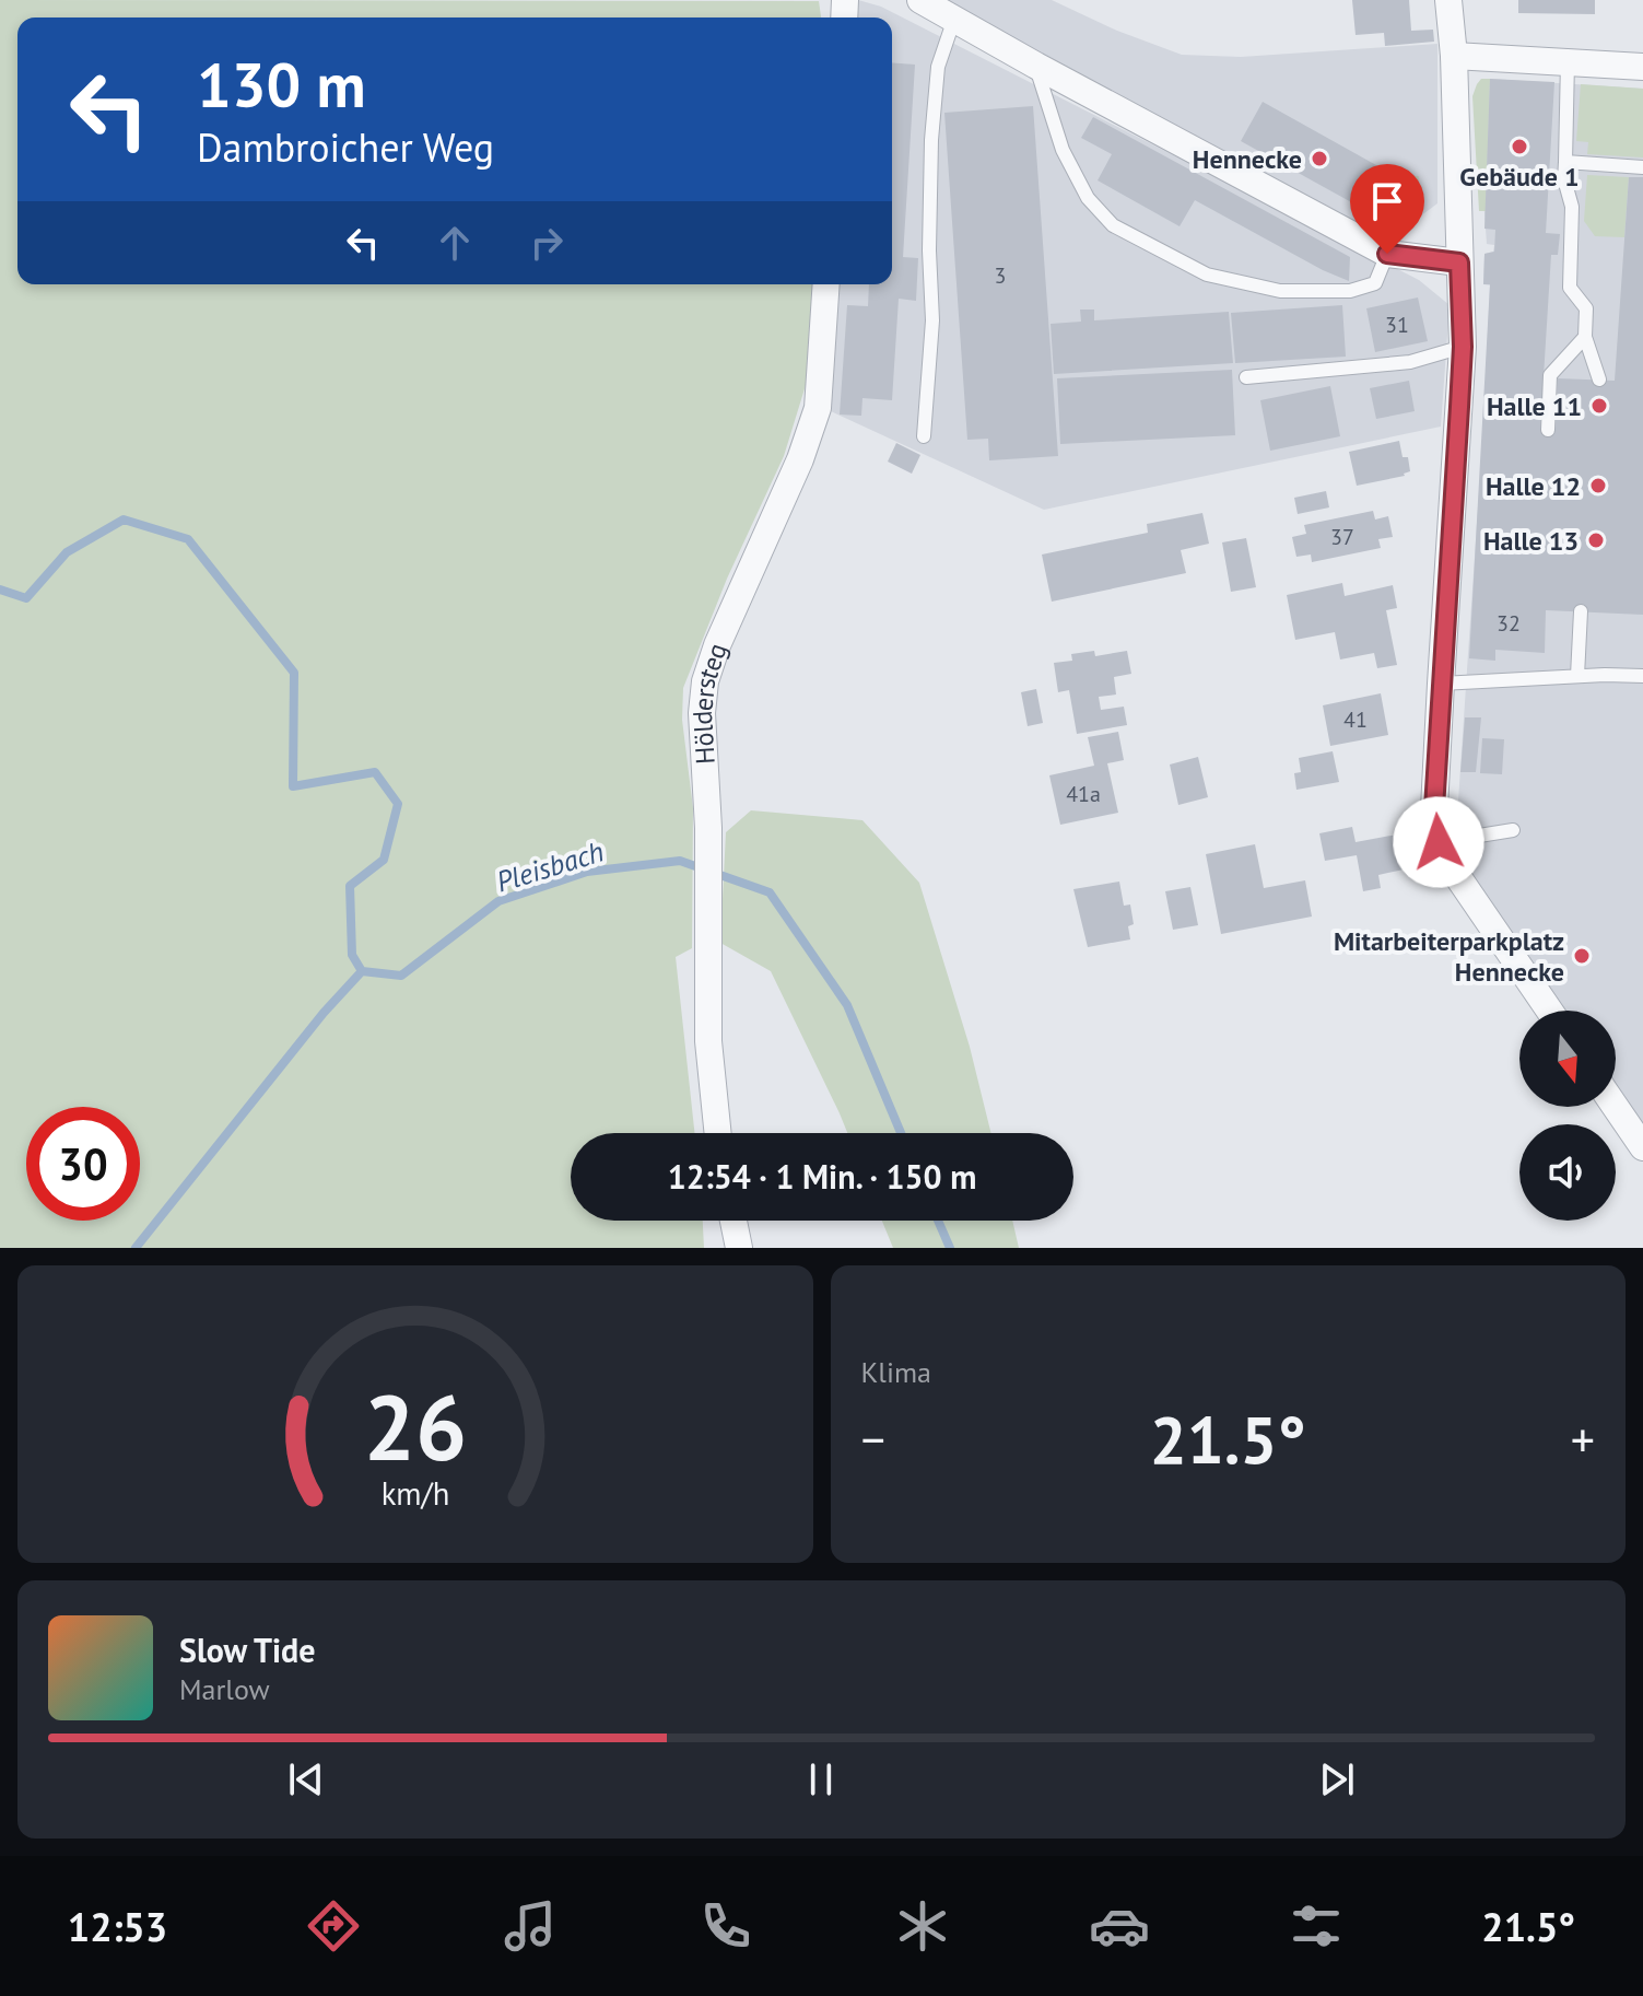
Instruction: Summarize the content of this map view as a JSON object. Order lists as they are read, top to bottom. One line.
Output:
{"streets":{"street":["Höldersteg"]},"water":["Pleisbach"],"places":["Gebäude 1","Hennecke","Halle 11","Halle 12","Halle 13","Mitarbeiterparkplatz Hennecke"],"house_numbers":["3","31","37","32","41","41a"],"north":"bottom","page":{"turn":["130 m","Dambroicher Weg"],"limit":"30","trip":"12:54 · 1 Min. · 150 m","tile":"Klima","heat":["−","21.5°","+"],"song":["Slow Tide","Marlow"],"tabs":["12:53","21.5°"],"gauge":["26","km/h"]}}
